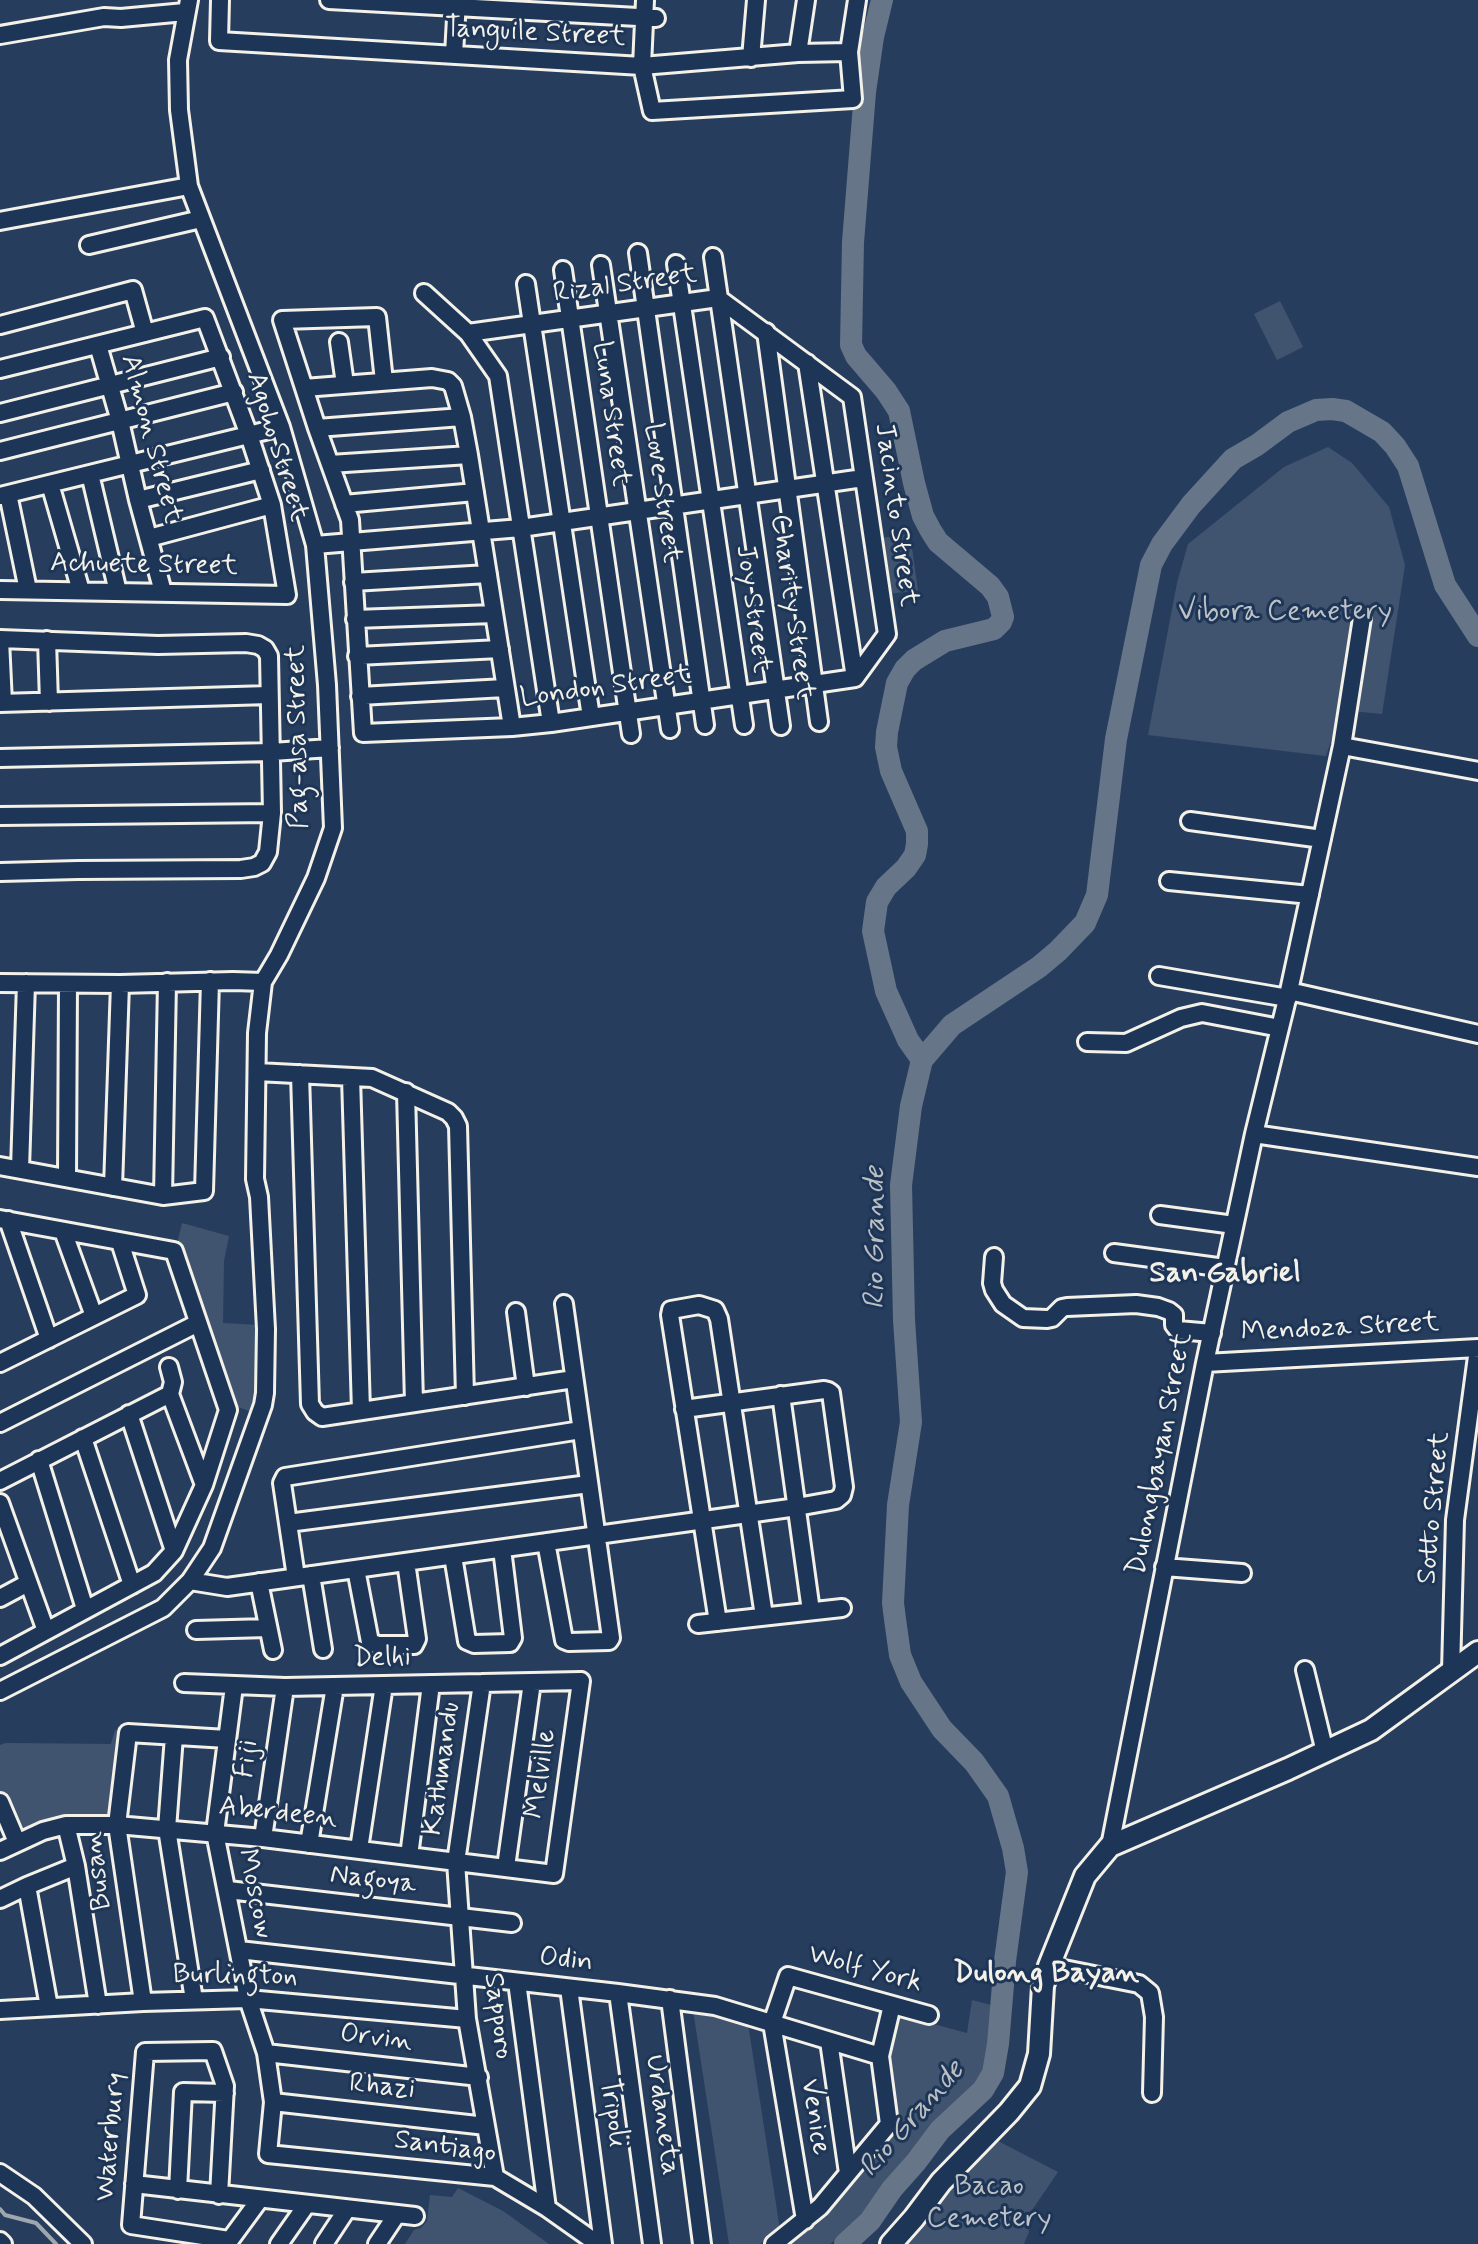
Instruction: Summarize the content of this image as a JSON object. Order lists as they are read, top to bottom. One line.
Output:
{"streets":{"street":["Tanguile Street","Rizal Street","Luna Street","Almon Street","Agoho Street","Love Street","Jacinto Street","Achuete Street","Charity Street","Joy Street","London Street","Pag-asa Street","Mendoza Street","Dulongbayan Street","Sotto Street","Delhi","Fiji","Kathmandu","Melville","Aberdeen","Busan","Nagoya","Moscow","Odin","Wolf York","Burlington","Sapporo","Orvin","Rhazi","Tripoli","Urdaneta","Venice","Waterbury","Santiago"]},"crossings":[["Rizal Street","Luna Street"],["Rizal Street","Love Street"],["Rizal Street","Jacinto Street"],["Rizal Street","Charity Street"],["Rizal Street","Joy Street"],["Luna Street","London Street"],["Almon Street","Achuete Street"],["Agoho Street","Achuete Street"],["Love Street","London Street"],["Jacinto Street","London Street"],["Charity Street","London Street"],["Joy Street","London Street"],["Mendoza Street","Dulongbayan Street"],["Mendoza Street","Sotto Street"],["Delhi","Fiji"],["Delhi","Kathmandu"],["Delhi","Melville"],["Fiji","Aberdeen"],["Kathmandu","Aberdeen"],["Kathmandu","Sapporo"],["Melville","Aberdeen"],["Aberdeen","Busan"],["Aberdeen","Moscow"],["Aberdeen","Sapporo"],["Busan","Burlington"],["Nagoya","Moscow"],["Nagoya","Sapporo"],["Moscow","Odin"],["Moscow","Burlington"],["Moscow","Orvin"],["Moscow","Rhazi"],["Moscow","Santiago"],["Odin","Wolf York"],["Odin","Sapporo"],["Odin","Tripoli"],["Odin","Urdaneta"],["Odin","Venice"],["Wolf York","Venice"],["Burlington","Sapporo"],["Sapporo","Orvin"],["Sapporo","Rhazi"],["Sapporo","Santiago"],["Tripoli","Santiago"]],"districts":["San Gabriel","Dulong Bayan"],"water":["Rio Grande"],"parks":["Vibora Cemetery","Bacao Cemetery"]}
